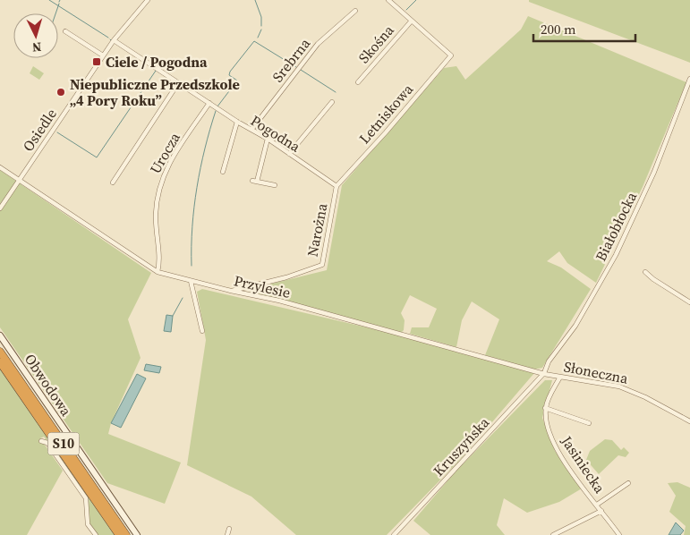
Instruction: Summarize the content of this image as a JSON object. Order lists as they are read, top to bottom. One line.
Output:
{"streets":{"highway":["S10"],"street":["Skośna","Srebrna","Letniskowa","Osiedle","Pogodna","Urocza","Białobłocka","Narożna","Przylesie","Słoneczna","Obwodowa","Kruszyńska","Jasiniecka"]},"crossings":[["Skośna","Letniskowa"],["Srebrna","Pogodna"],["Letniskowa","Pogodna"],["Letniskowa","Narożna"],["Osiedle","Pogodna"],["Osiedle","Przylesie"],["Pogodna","Urocza"],["Pogodna","Narożna"],["Urocza","Przylesie"],["Białobłocka","Przylesie"],["Białobłocka","Słoneczna"],["Białobłocka","Kruszyńska"],["Narożna","Przylesie"],["Przylesie","Słoneczna"],["Przylesie","Kruszyńska"],["Słoneczna","Kruszyńska"]],"places":{"transit":["Ciele / Pogodna"],"other":["Niepubliczne Przedszkole „4 Pory Roku”"]},"scale_bar":"200 m","north":"bottom"}
